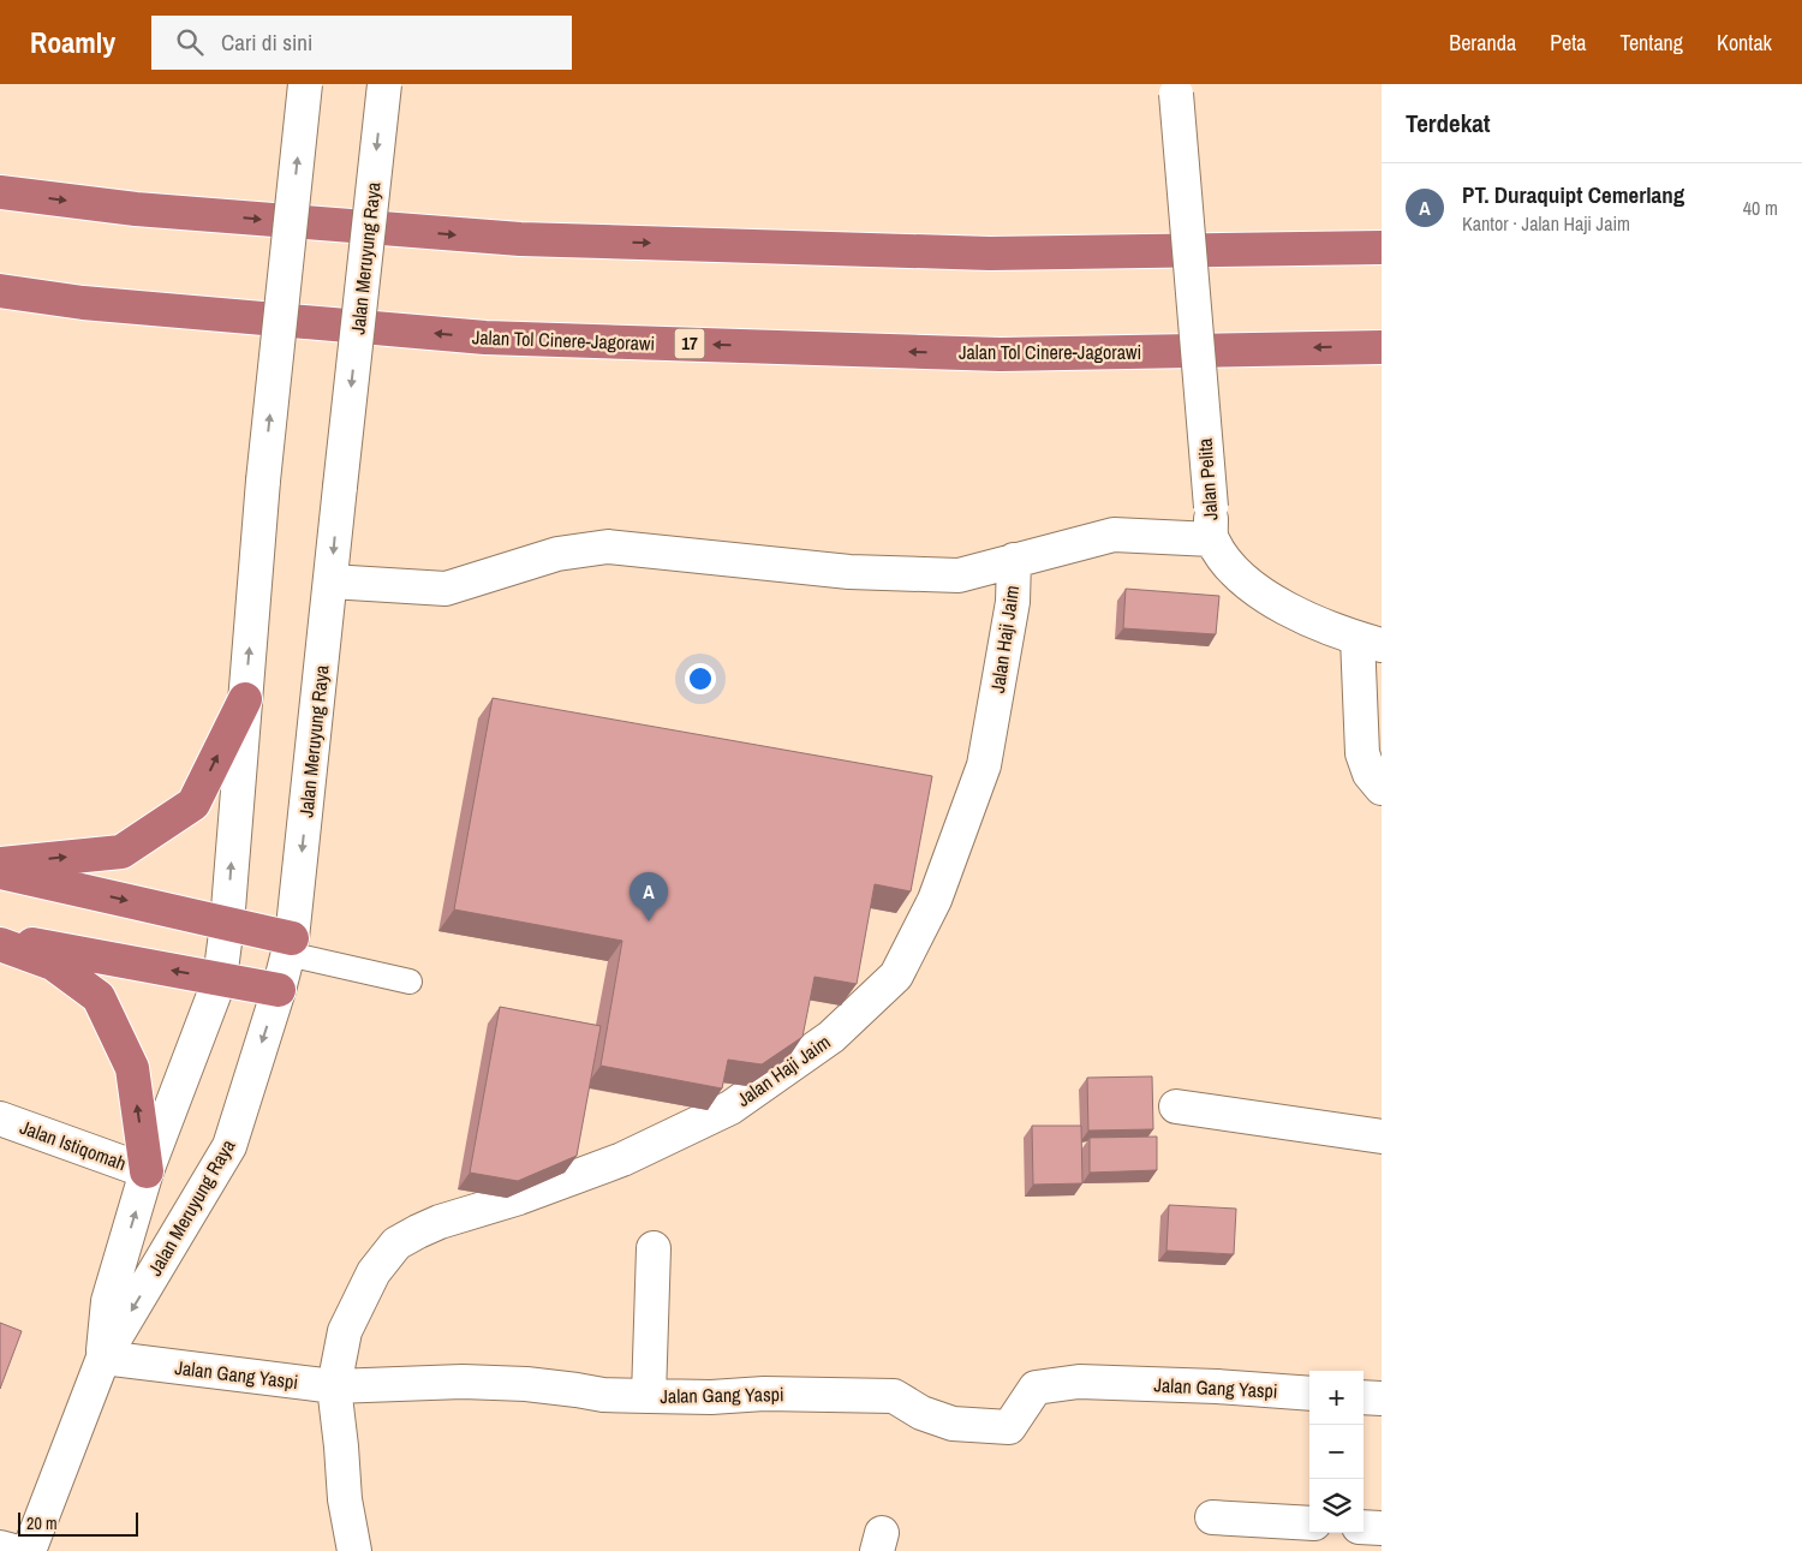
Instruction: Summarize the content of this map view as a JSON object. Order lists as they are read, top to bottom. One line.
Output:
{"streets":{"highway":["Jalan Tol Cinere-Jagorawi","17"],"street":["Jalan Meruyung Raya","Jalan Pelita","Jalan Haji Jaim","Jalan Istiqomah","Jalan Gang Yaspi"]},"crossings":[["Jalan Meruyung Raya","Jalan Istiqomah"],["Jalan Meruyung Raya","Jalan Gang Yaspi"],["Jalan Haji Jaim","Jalan Gang Yaspi"]],"scale_bar":"20 m","page":{"header":"Roamly","search":"Cari di sini","nav":["Beranda","Peta","Tentang","Kontak"],"heading":"Terdekat","list":[{"mark":"A","name":"PT. Duraquipt Cemerlang","note":"Kantor · Jalan Haji Jaim","value":"40 m"}],"pins":"A","map_buttons":["+","−"],"scale":"20 m"}}
